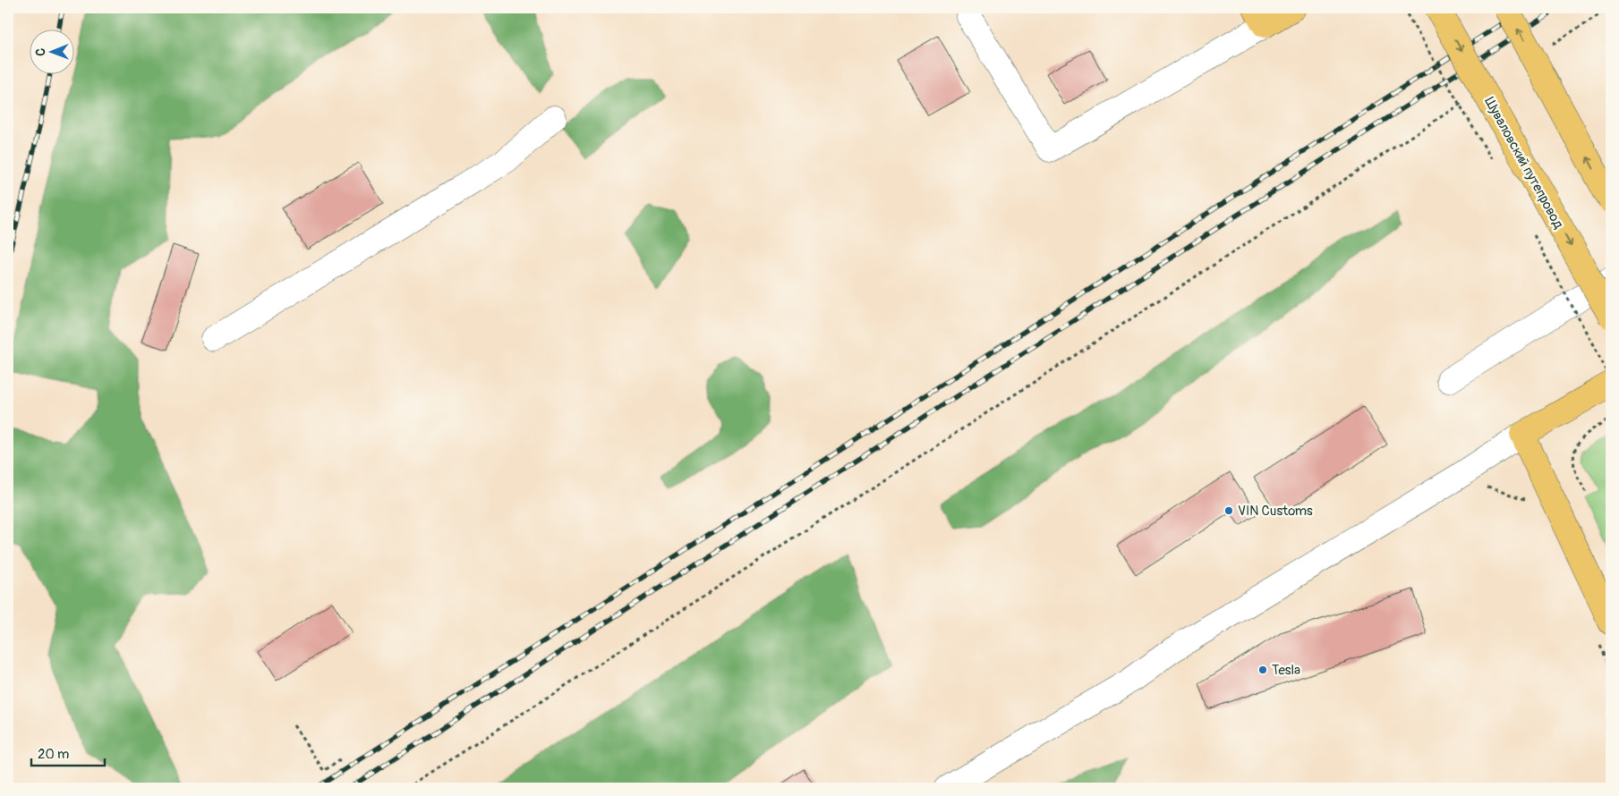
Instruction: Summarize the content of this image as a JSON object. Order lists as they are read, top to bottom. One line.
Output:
{"streets":{"main road":["Шуваловский путепровод"]},"places":["VIN Customs","Tesla"],"scale_bar":"20 m","north":"left"}
